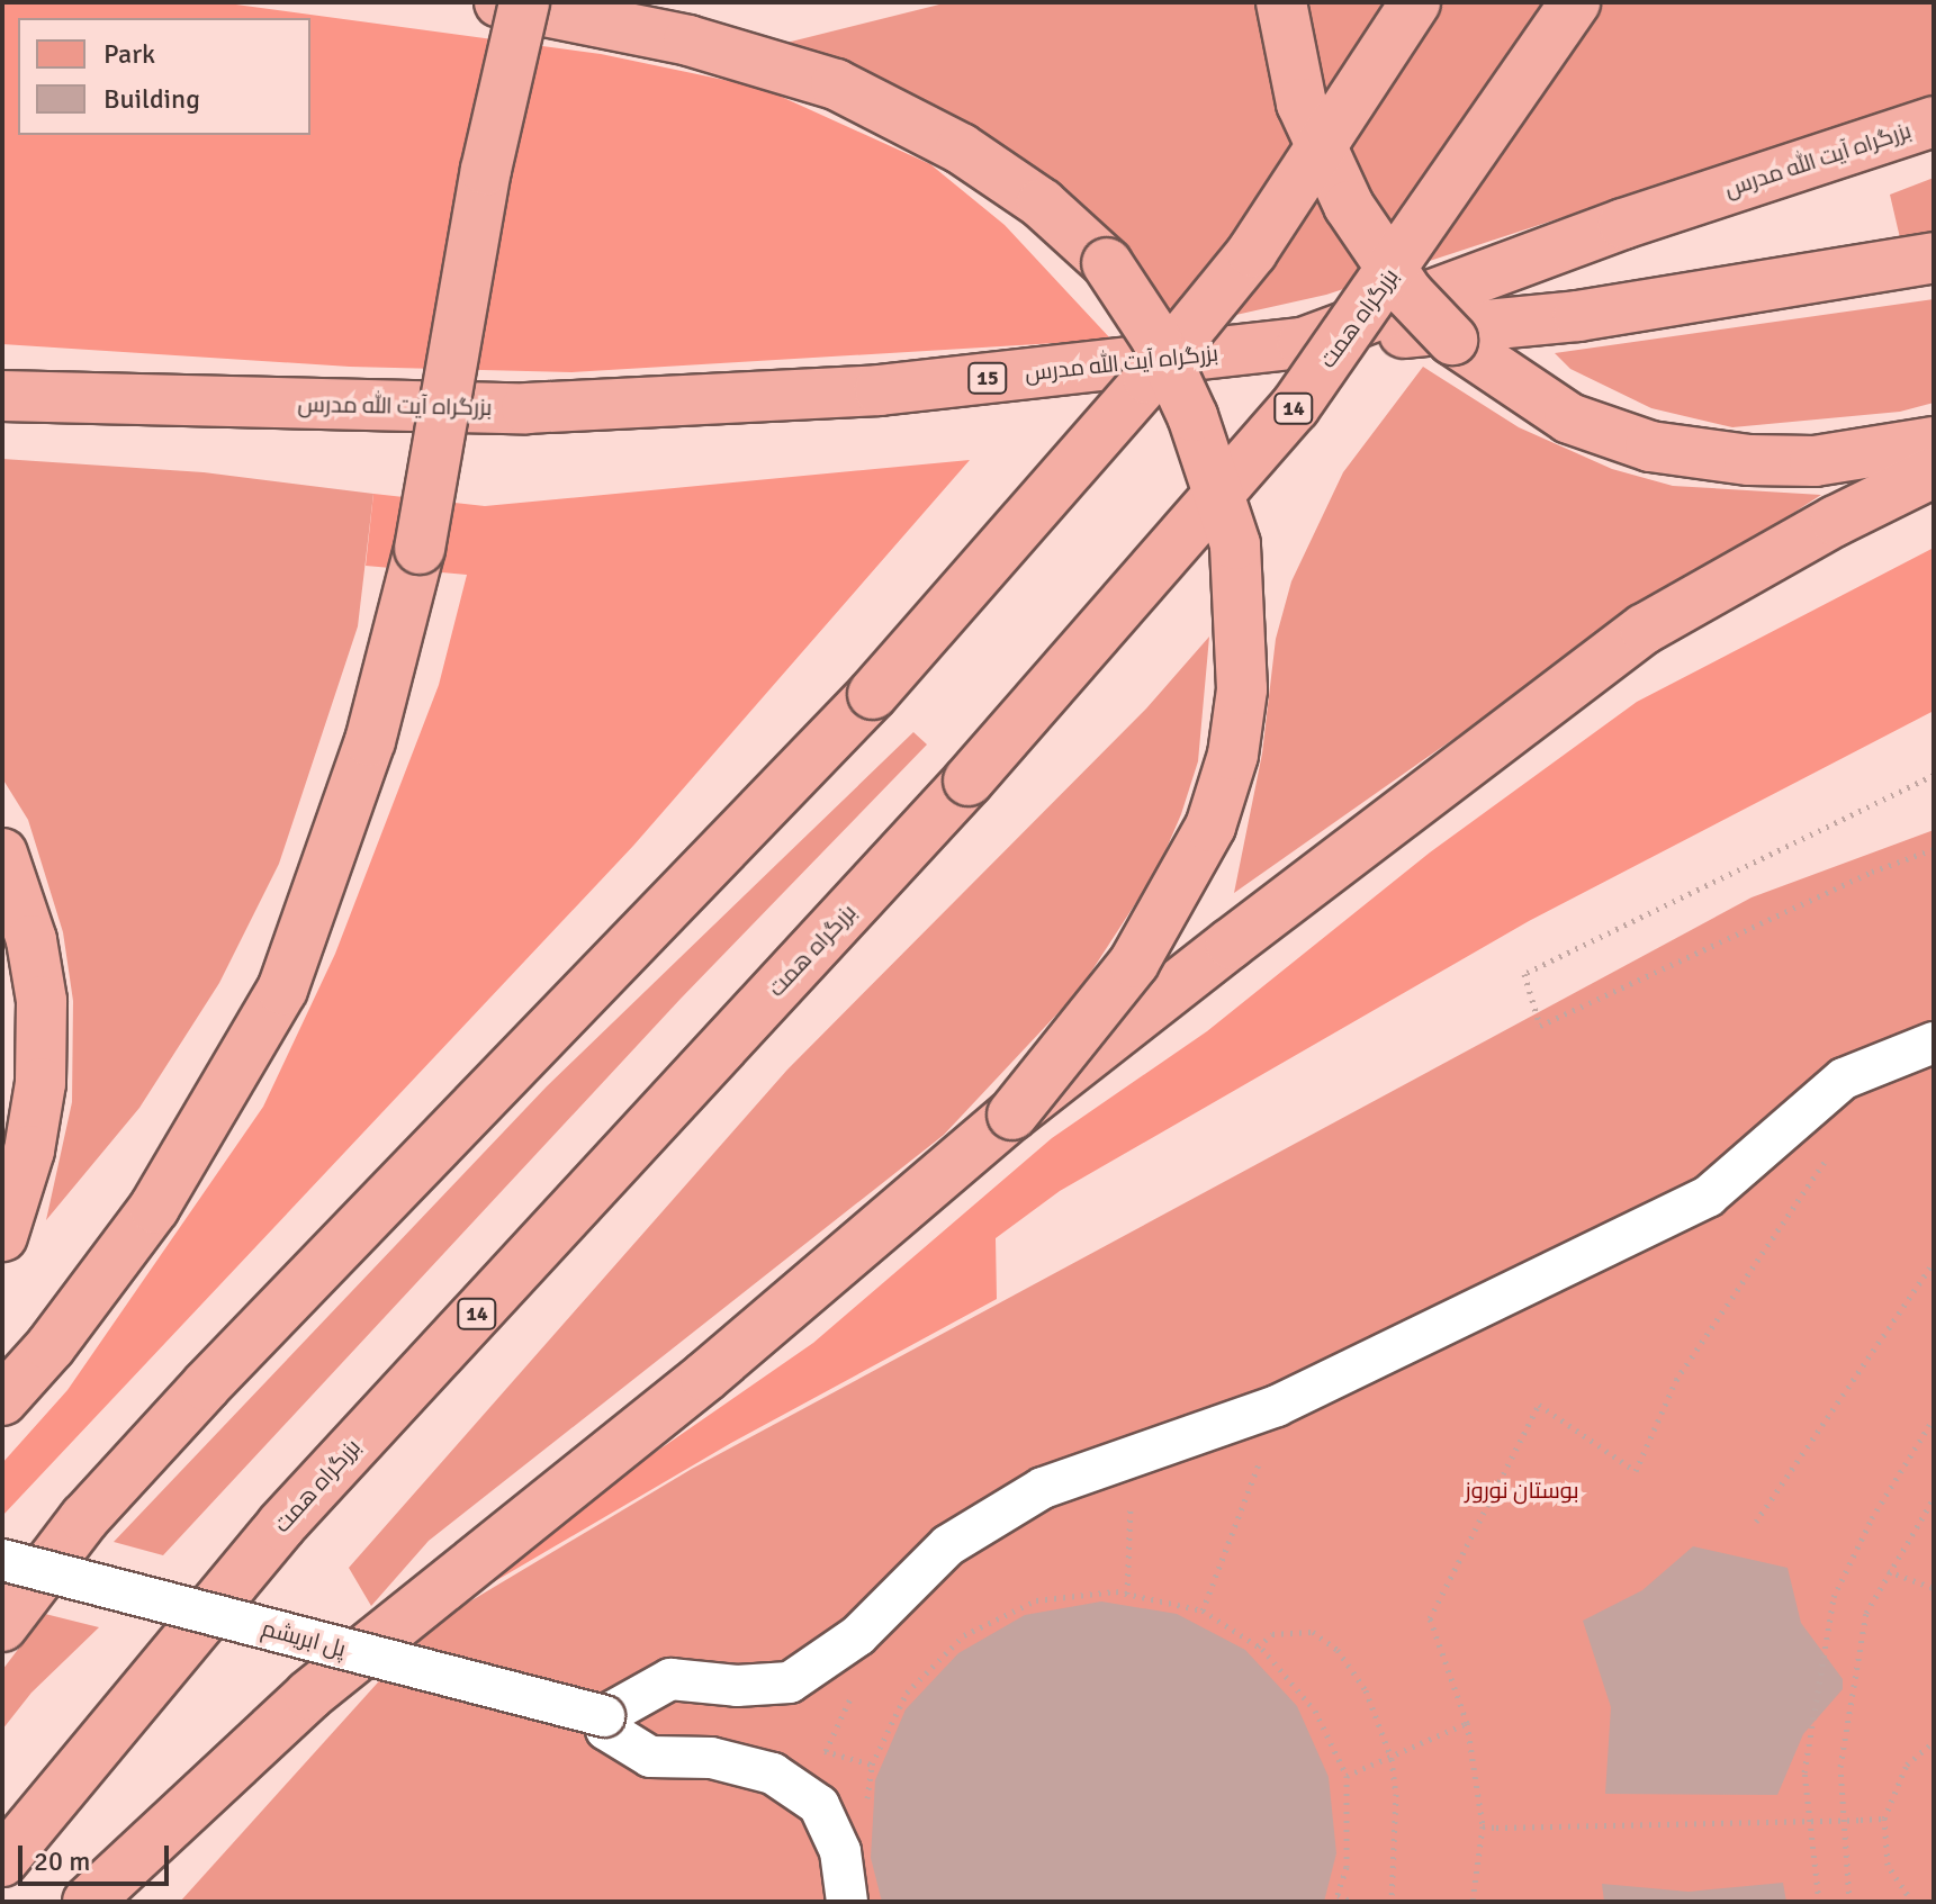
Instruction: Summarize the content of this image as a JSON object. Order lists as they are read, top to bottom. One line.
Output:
{"streets":{"highway":["بزرگراه آیت الله مدرس","بزرگراه همت","15","14"],"street":["پل ابریشم"]},"parks":["بوستان نوروز"],"legend":["Park","Building"],"scale_bar":"20 m"}
